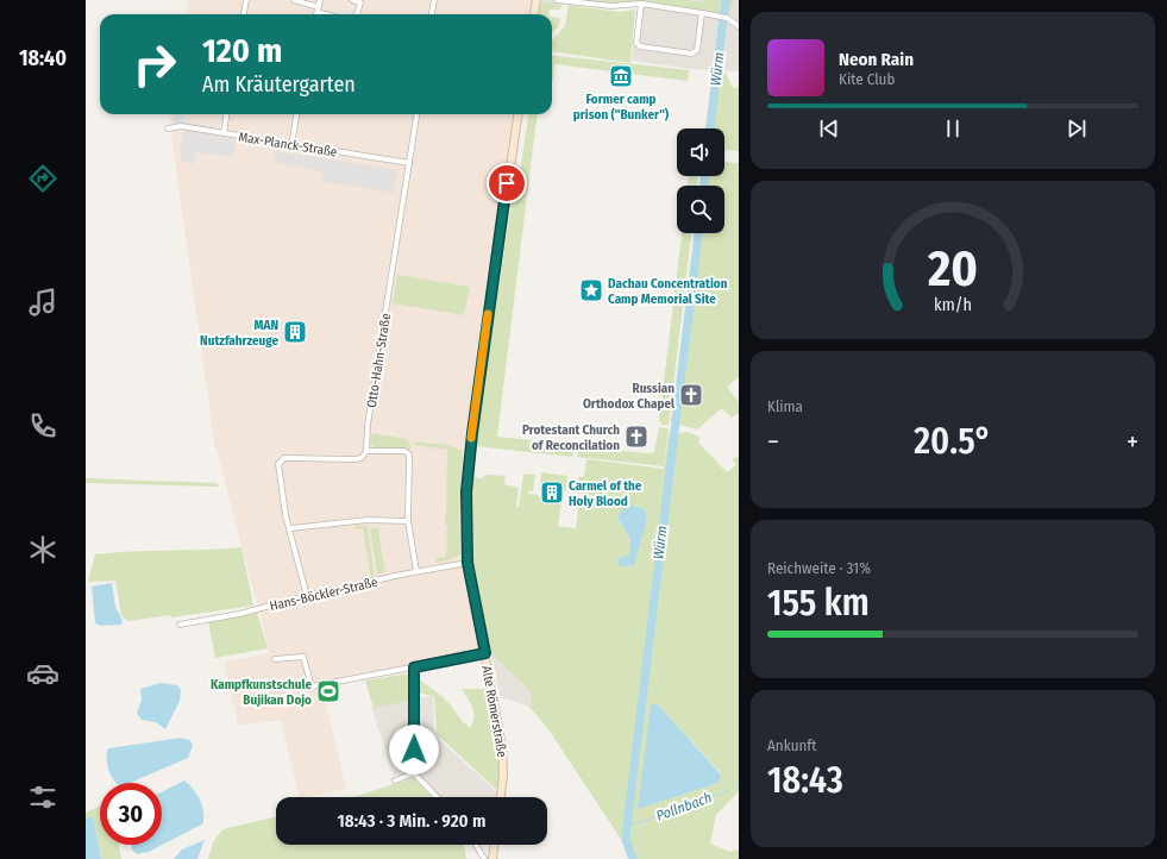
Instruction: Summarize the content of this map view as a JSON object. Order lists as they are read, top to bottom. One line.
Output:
{"streets":{"main road":["Alte Römerstraße"],"street":["Max-Planck-Straße","Otto-Hahn-Straße","Hans-Böckler-Straße"]},"crossings":[["Max-Planck-Straße","Otto-Hahn-Straße"],["Hans-Böckler-Straße","Alte Römerstraße"]],"water":["Würm","Pollnbach"],"places":{"museum":["Former camp prison (\"Bunker\")"],"place":["Dachau Concentration Camp Memorial Site"],"building":["MAN Nutzfahrzeuge","Carmel of the Holy Blood"],"church":["Russian Orthodox Chapel","Protestant Church of Reconcilation"],"sports":["Kampfkunstschule Bujikan Dojo"]},"page":{"tabs":"18:40","turn":["120 m","Am Kräutergarten"],"song":["Neon Rain","Kite Club"],"tile":["Klima",["Reichweite · 31%","155 km"],["Ankunft","18:43"]],"heat":["−","20.5°","+"],"limit":"30","trip":"18:43 · 3 Min. · 920 m","gauge":["20","km/h"]}}
